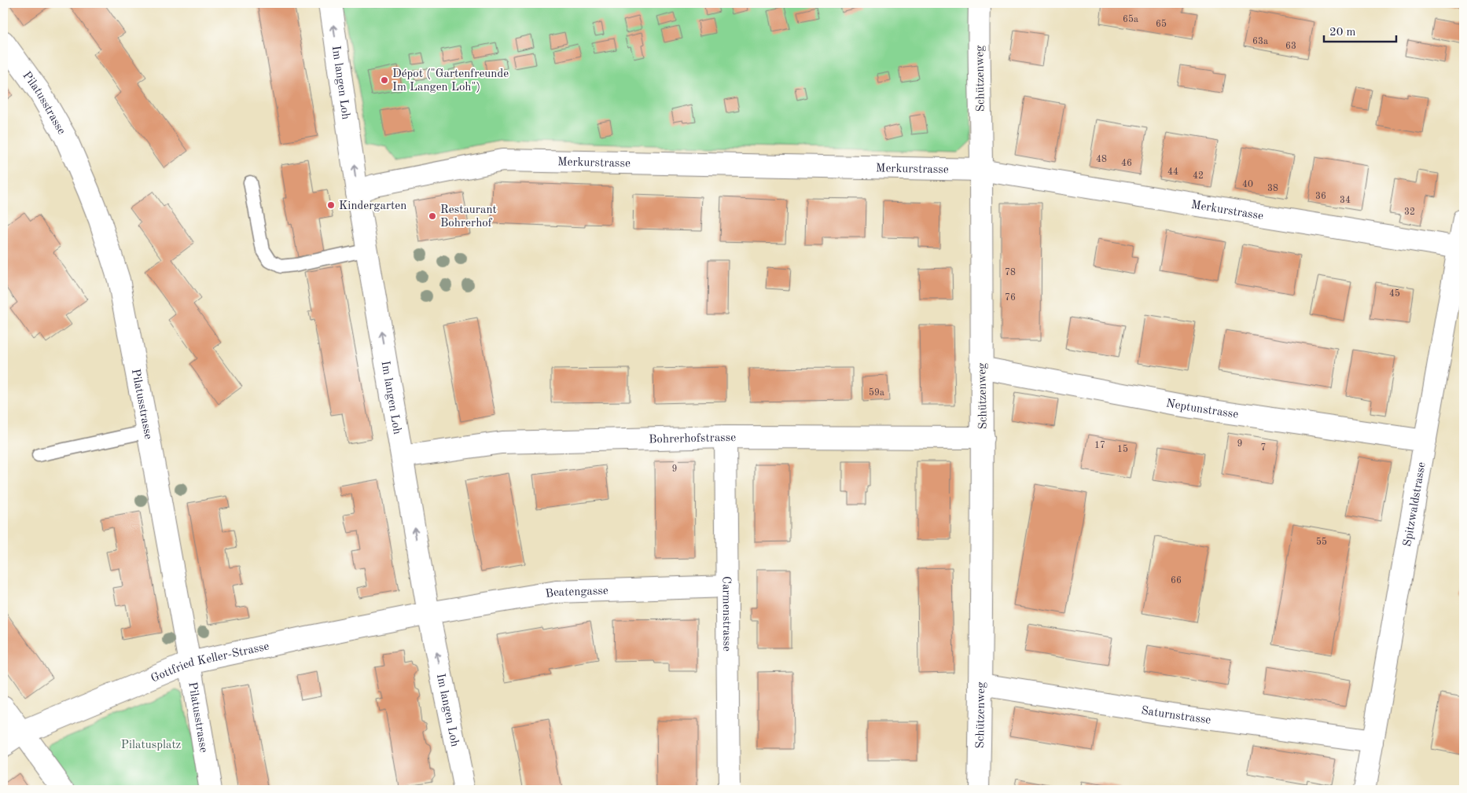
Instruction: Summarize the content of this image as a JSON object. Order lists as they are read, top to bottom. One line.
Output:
{"streets":{"street":["Schützenweg","Im langen Loh","Pilatusstrasse","Merkurstrasse","Neptunstrasse","Bohrerhofstrasse","Spitzwaldstrasse","Beatengasse","Carmenstrasse","Gottfried Keller-Strasse","Saturnstrasse"]},"crossings":[["Schützenweg","Merkurstrasse"],["Schützenweg","Neptunstrasse"],["Schützenweg","Bohrerhofstrasse"],["Schützenweg","Saturnstrasse"],["Im langen Loh","Merkurstrasse"],["Im langen Loh","Bohrerhofstrasse"],["Im langen Loh","Beatengasse"],["Im langen Loh","Gottfried Keller-Strasse"],["Pilatusstrasse","Gottfried Keller-Strasse"],["Merkurstrasse","Spitzwaldstrasse"],["Neptunstrasse","Spitzwaldstrasse"],["Bohrerhofstrasse","Carmenstrasse"],["Spitzwaldstrasse","Saturnstrasse"],["Beatengasse","Carmenstrasse"],["Beatengasse","Gottfried Keller-Strasse"]],"one_way":["Im langen Loh"],"parks":["Pilatusplatz"],"places":["Dépot (\"Gartenfreunde Im Langen Loh\")","Kindergarten","Restaurant Bohrerhof"],"house_numbers":["65a","65","63a","63","48","46","44","42","40","38","36","34","32","78","45","76","59a","9","17","7","15","9","55","66"],"scale_bar":"20 m"}
